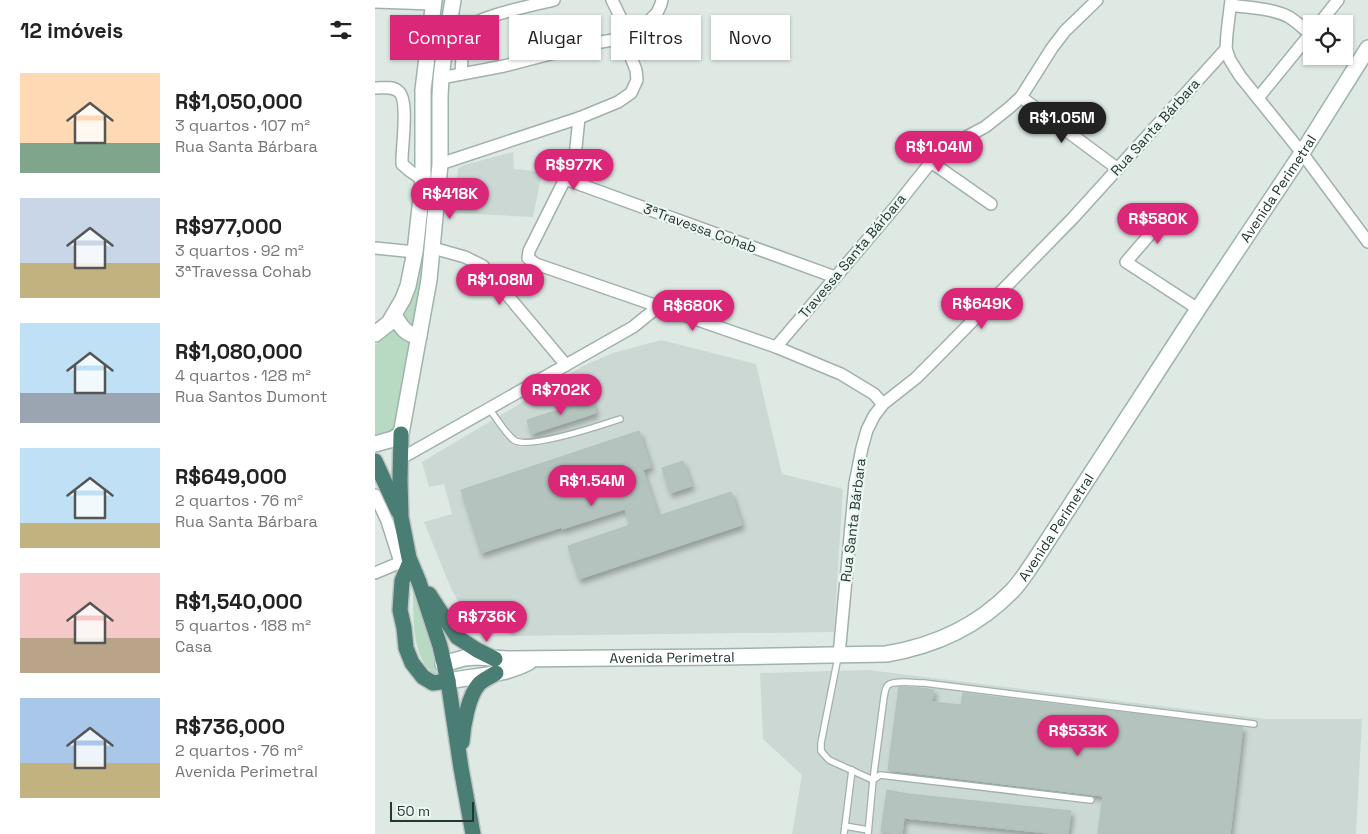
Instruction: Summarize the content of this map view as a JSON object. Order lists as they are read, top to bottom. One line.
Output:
{"streets":{"main road":["Avenida Perimetral"],"street":["Rua Santa Bárbara","3ªTravessa Cohab","Travessa Santa Bárbara"]},"crossings":[["Rua Santa Bárbara","Avenida Perimetral"],["3ªTravessa Cohab","Travessa Santa Bárbara"]],"scale_bar":"50 m","page":{"heading":"12 imóveis","chip":["Comprar","Alugar","Filtros","Novo"],"list":[{"name":"R$1,050,000","note":"3 quartos · 107 m² · Rua Santa Bárbara"},{"name":"R$977,000","note":"3 quartos · 92 m² · 3ªTravessa Cohab"},{"name":"R$1,080,000","note":"4 quartos · 128 m² · Rua Santos Dumont"},{"name":"R$649,000","note":"2 quartos · 76 m² · Rua Santa Bárbara"},{"name":"R$1,540,000","note":"5 quartos · 188 m² · Casa"},{"name":"R$736,000","note":"2 quartos · 76 m² · Avenida Perimetral"}],"price":["R$1.05M","R$1.04M","R$977K","R$418K","R$580K","R$1.08M","R$649K","R$680K","R$702K","R$1.54M","R$736K","R$533K"],"scale":"50 m"}}
